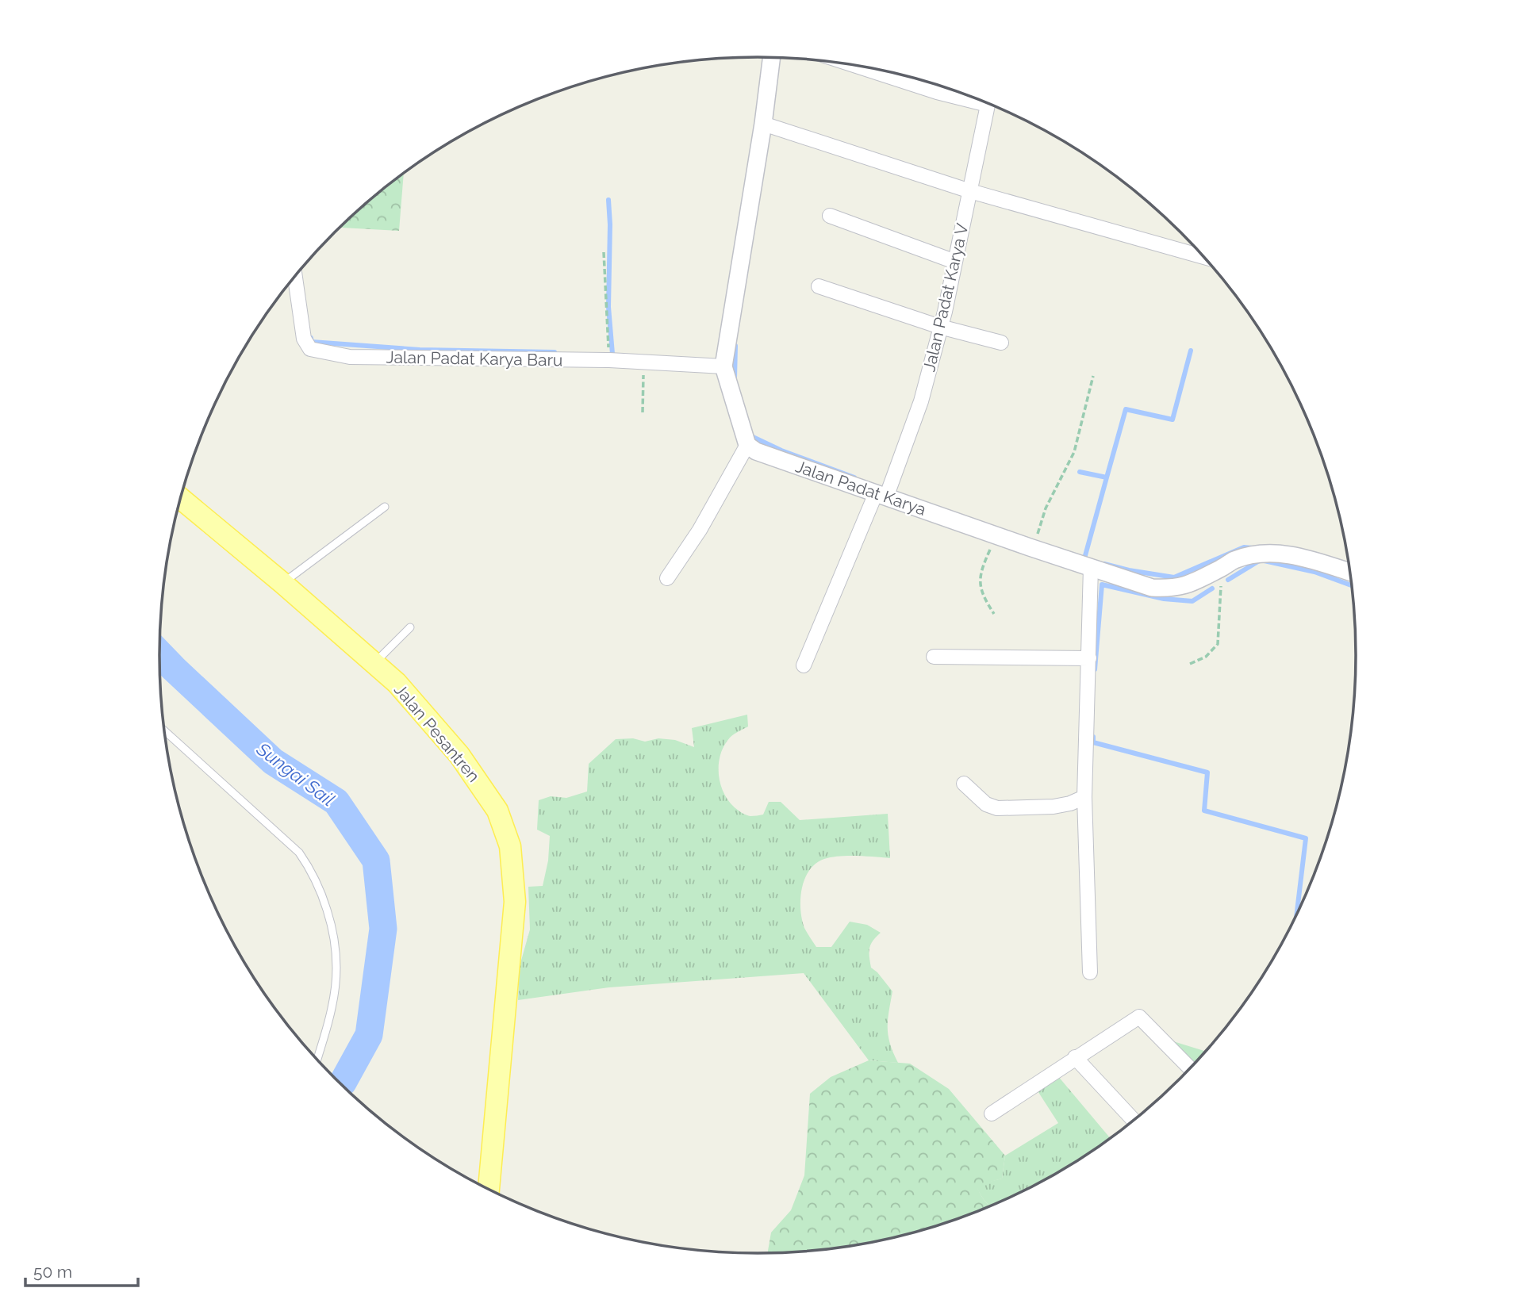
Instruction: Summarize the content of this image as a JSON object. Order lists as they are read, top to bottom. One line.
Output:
{"streets":{"main road":["Jalan Pesantren"],"street":["Jalan Padat Karya V","Jalan Padat Karya Baru","Jalan Padat Karya"]},"crossings":[["Jalan Padat Karya V","Jalan Padat Karya"]],"water":["Sungai Sail"],"scale_bar":"50 m"}
